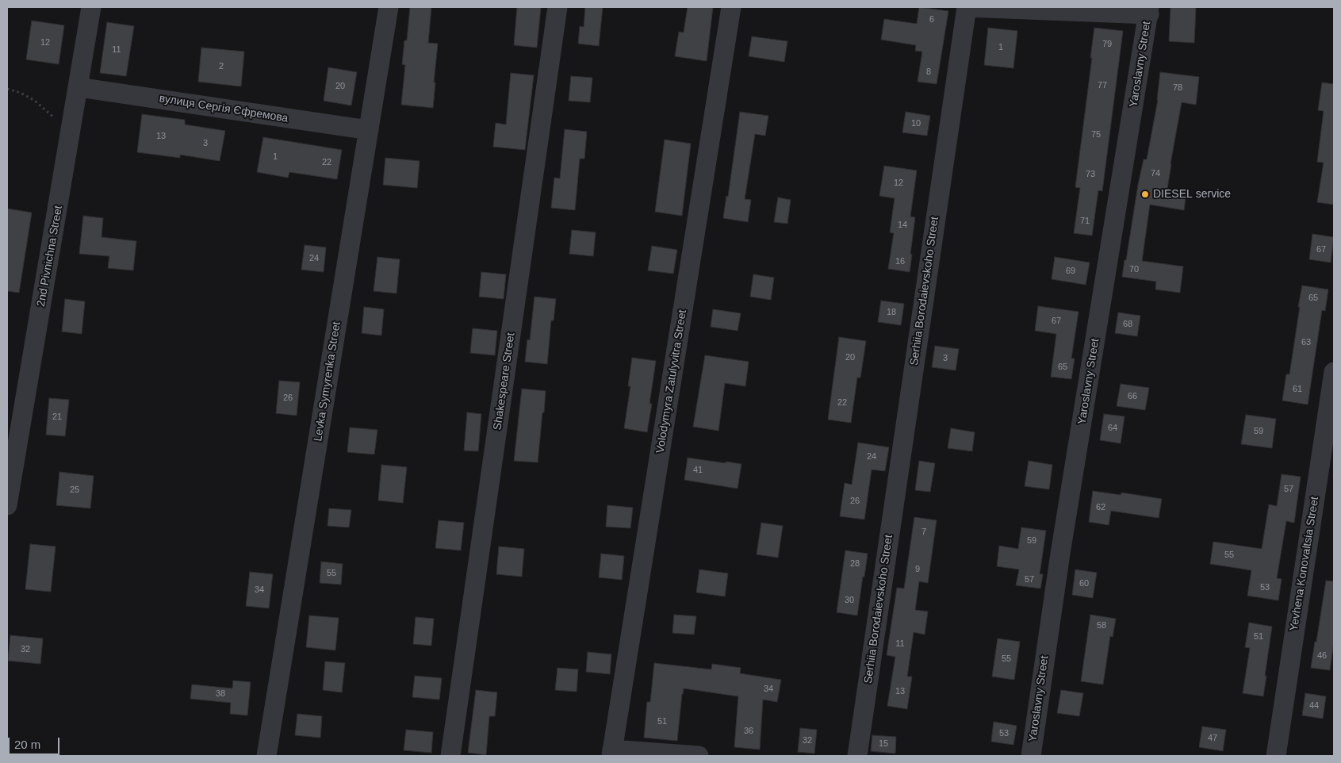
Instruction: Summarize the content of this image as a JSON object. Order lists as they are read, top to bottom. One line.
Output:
{"streets":{"street":["Yaroslavny Street","вулиця Сергія Єфремова","2nd Pivnichna Street","Serhiia Borodaievskoho Street","Levka Symyrenka Street","Shakespeare Street","Volodymyra Zatulyvitra Street","Yevhena Konovaltsia Street"]},"crossings":[["Yaroslavny Street","Serhiia Borodaievskoho Street"],["вулиця Сергія Єфремова","2nd Pivnichna Street"],["вулиця Сергія Єфремова","Levka Symyrenka Street"]],"places":["DIESEL service"],"house_numbers":["6","12","79","1","11","2","8","77","20","78","10","75","13","3","1","22","74","73","12","71","14","67","24","16","70","69","65","18","67","68","63","20","3","65","61","66","26","22","21","64","59","24","41","57","25","26","62","7","59","55","28","9","55","57","60","53","34","30","58","51","11","32","46","55","34","13","38","44","51","36","53","47","32","15"],"scale_bar":"20 m"}
